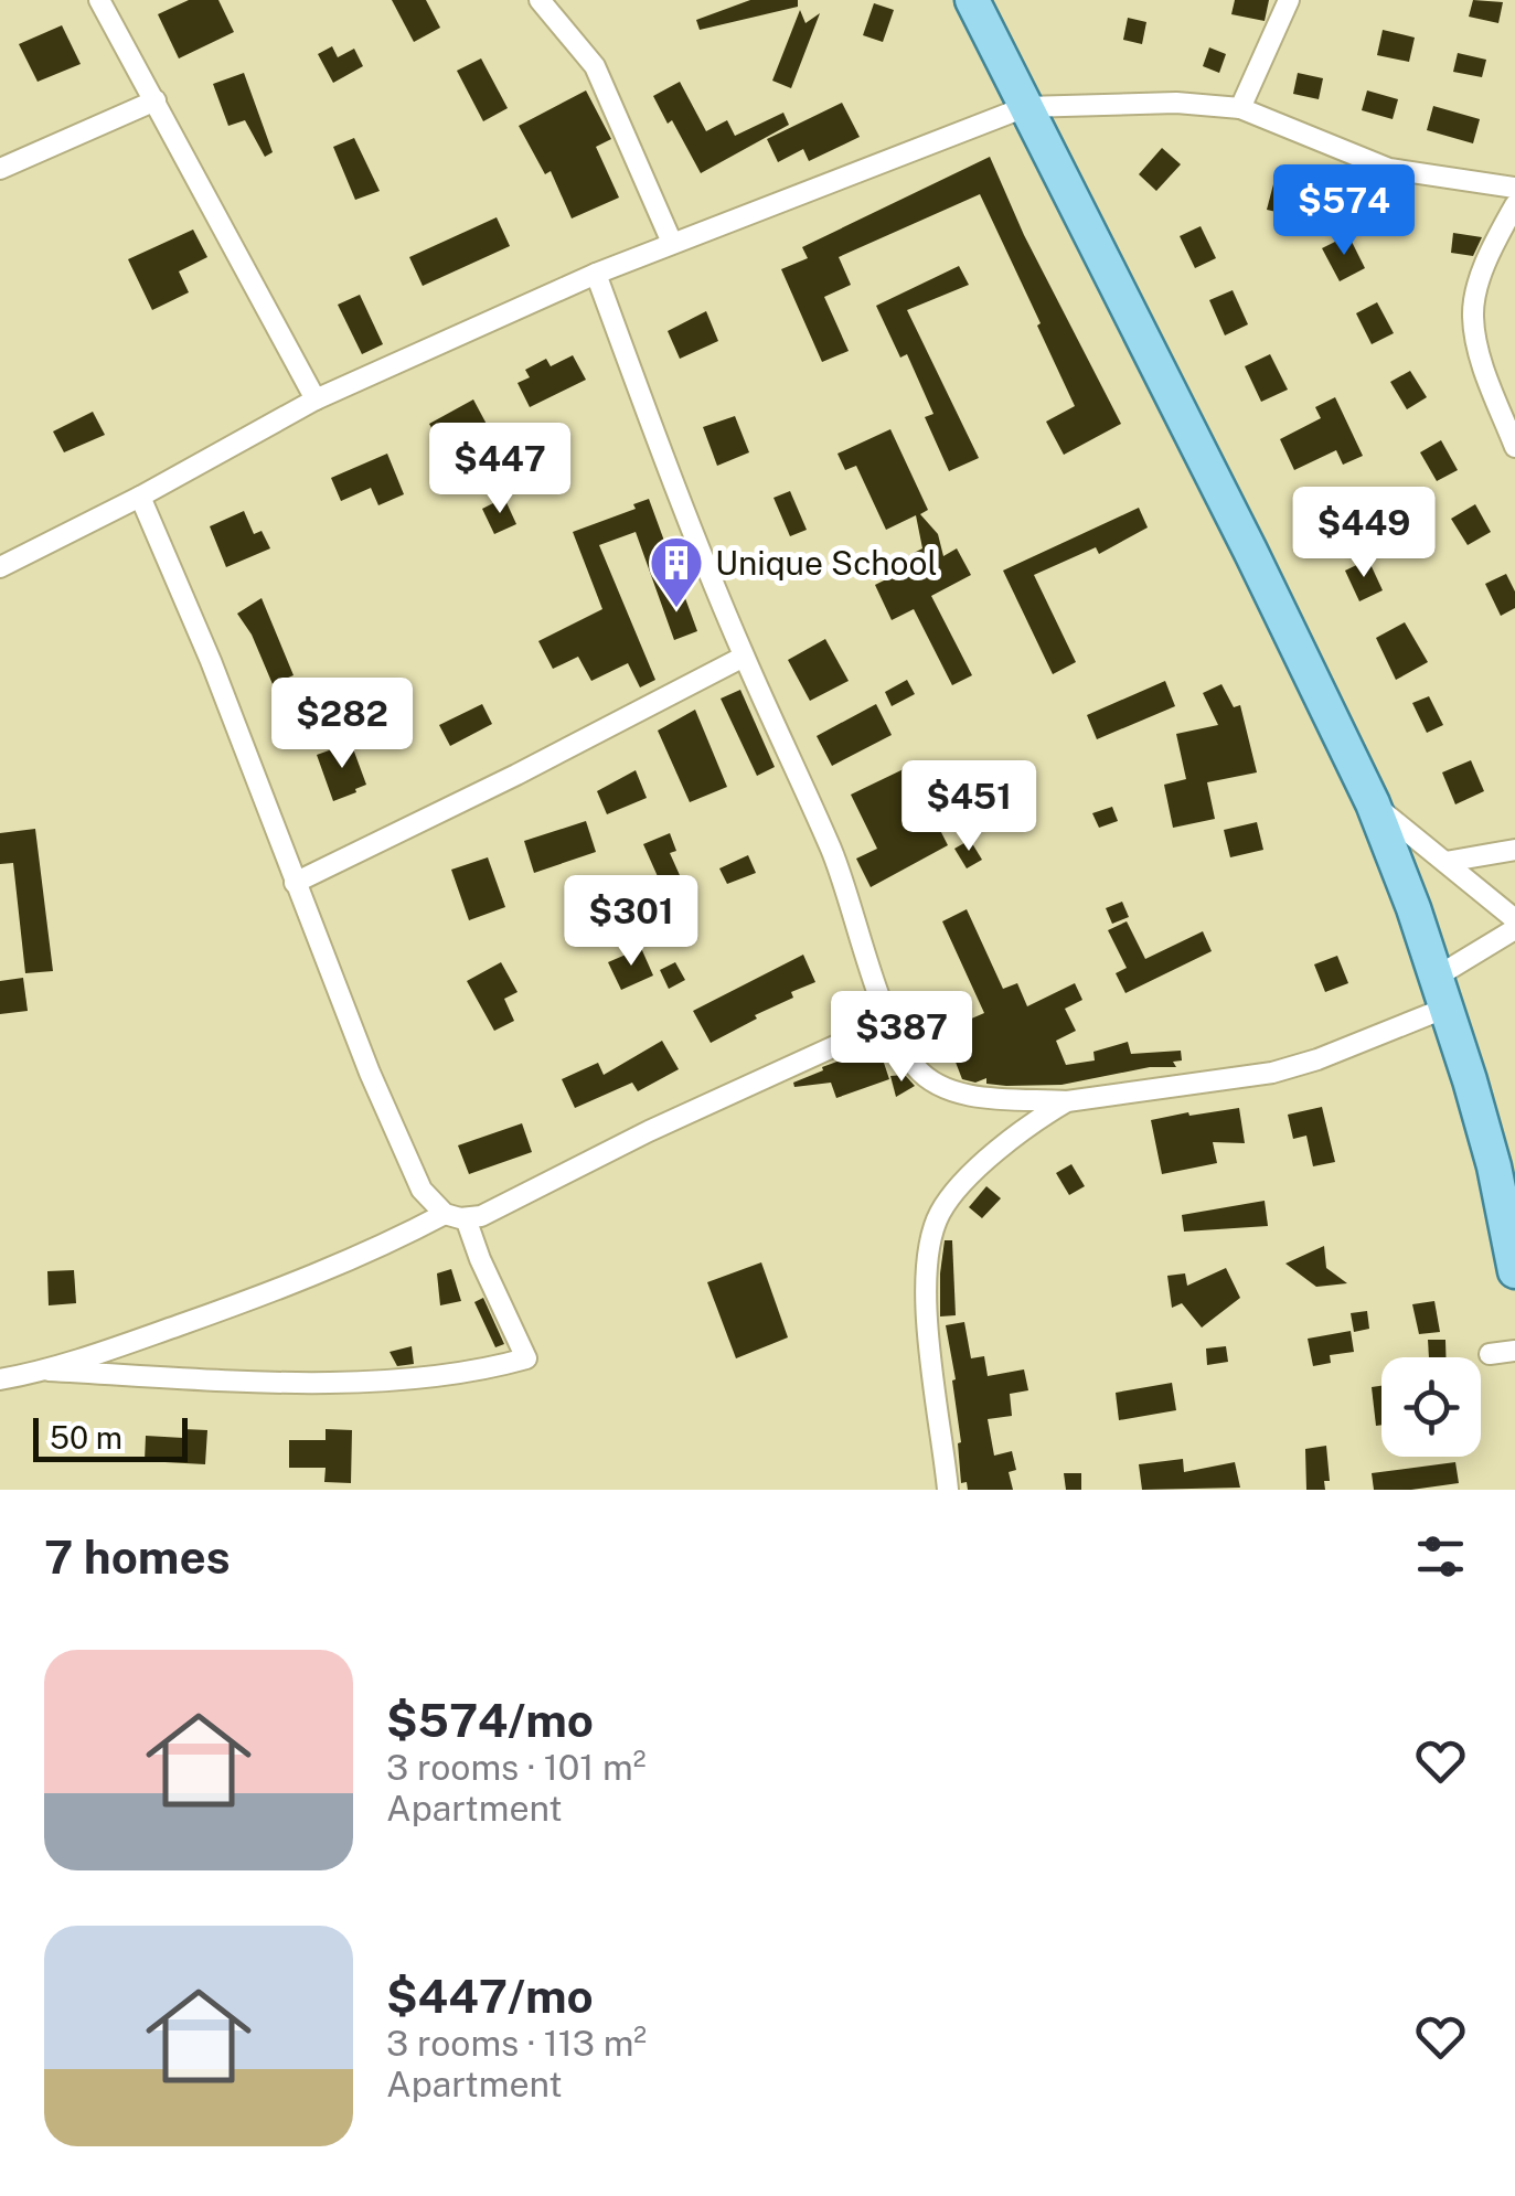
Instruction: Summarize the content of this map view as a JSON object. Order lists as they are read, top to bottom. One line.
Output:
{"places":{"building":["Unique School"]},"scale_bar":"50 m","page":{"price":["$574","$447","$449","$282","$451","$301","$387"],"scale":"50 m","heading":"7 homes","list":[{"name":"$574/mo","note":"3 rooms · 101 m² · Apartment"},{"name":"$447/mo","note":"3 rooms · 113 m² · Apartment"}]}}
